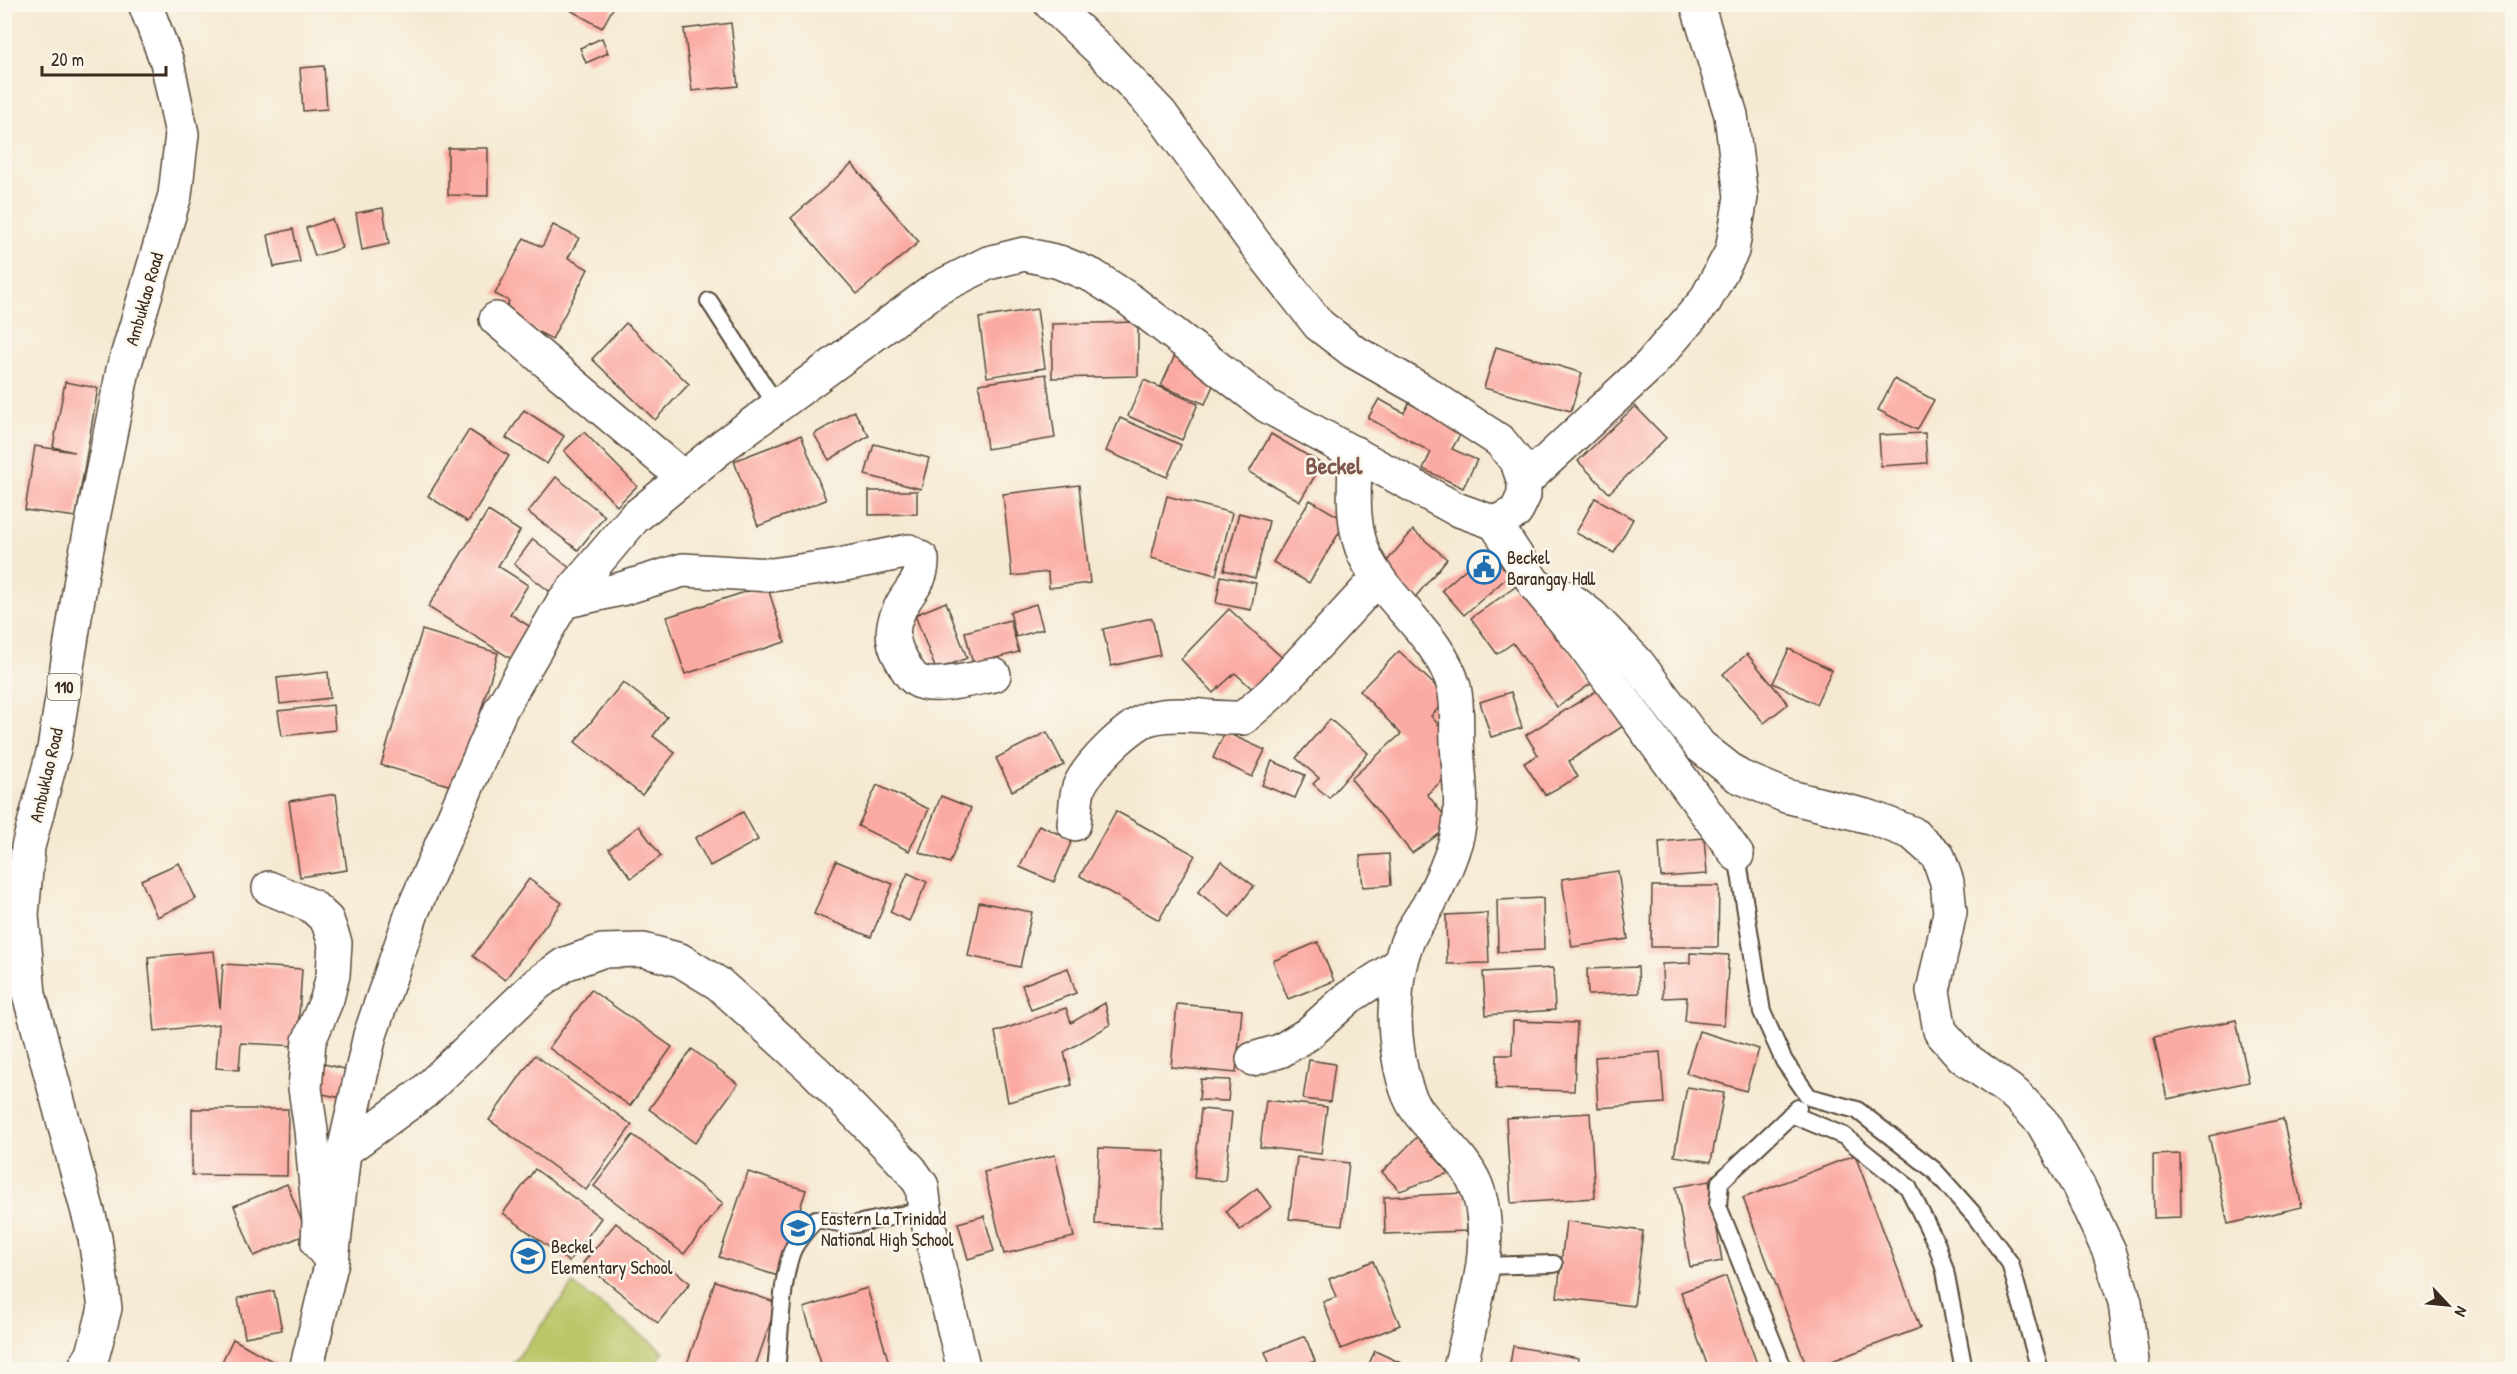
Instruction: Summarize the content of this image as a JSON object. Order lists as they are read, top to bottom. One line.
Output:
{"streets":{"street":["Ambuklao Road","110"]},"districts":["Beckel"],"places":{"public building":["Beckel Barangay Hall"],"school or university":["Eastern La Trinidad National High School","Beckel Elementary School"]},"scale_bar":"20 m","north":"bottom right"}
